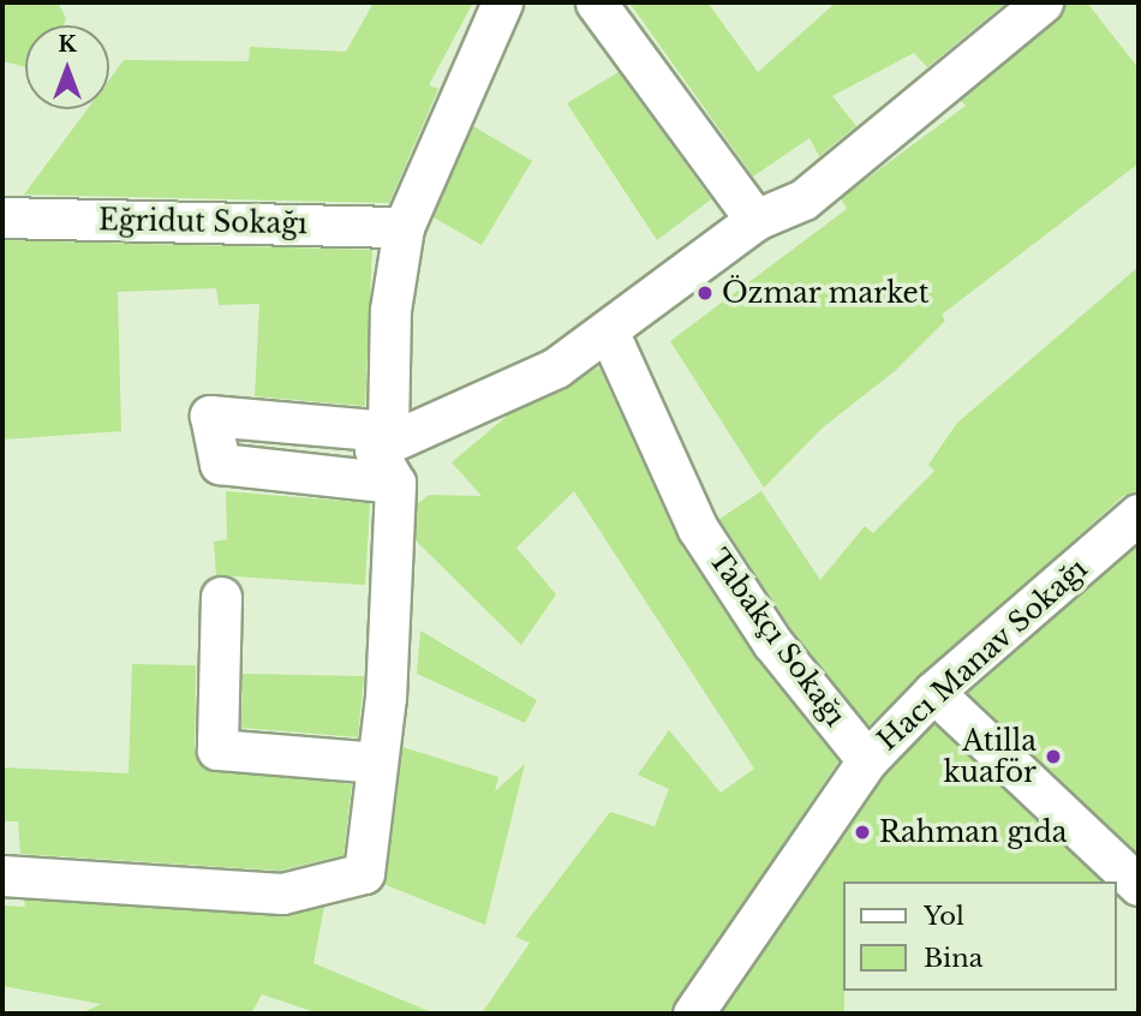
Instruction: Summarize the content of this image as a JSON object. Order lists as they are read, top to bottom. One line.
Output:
{"streets":{"street":["Eğridut Sokağı","Tabakçı Sokağı","Hacı Manav Sokağı"]},"crossings":[["Tabakçı Sokağı","Hacı Manav Sokağı"]],"places":["Özmar market","Atilla kuaför","Rahman gıda"],"legend":["Yol","Bina"],"north":"top"}
